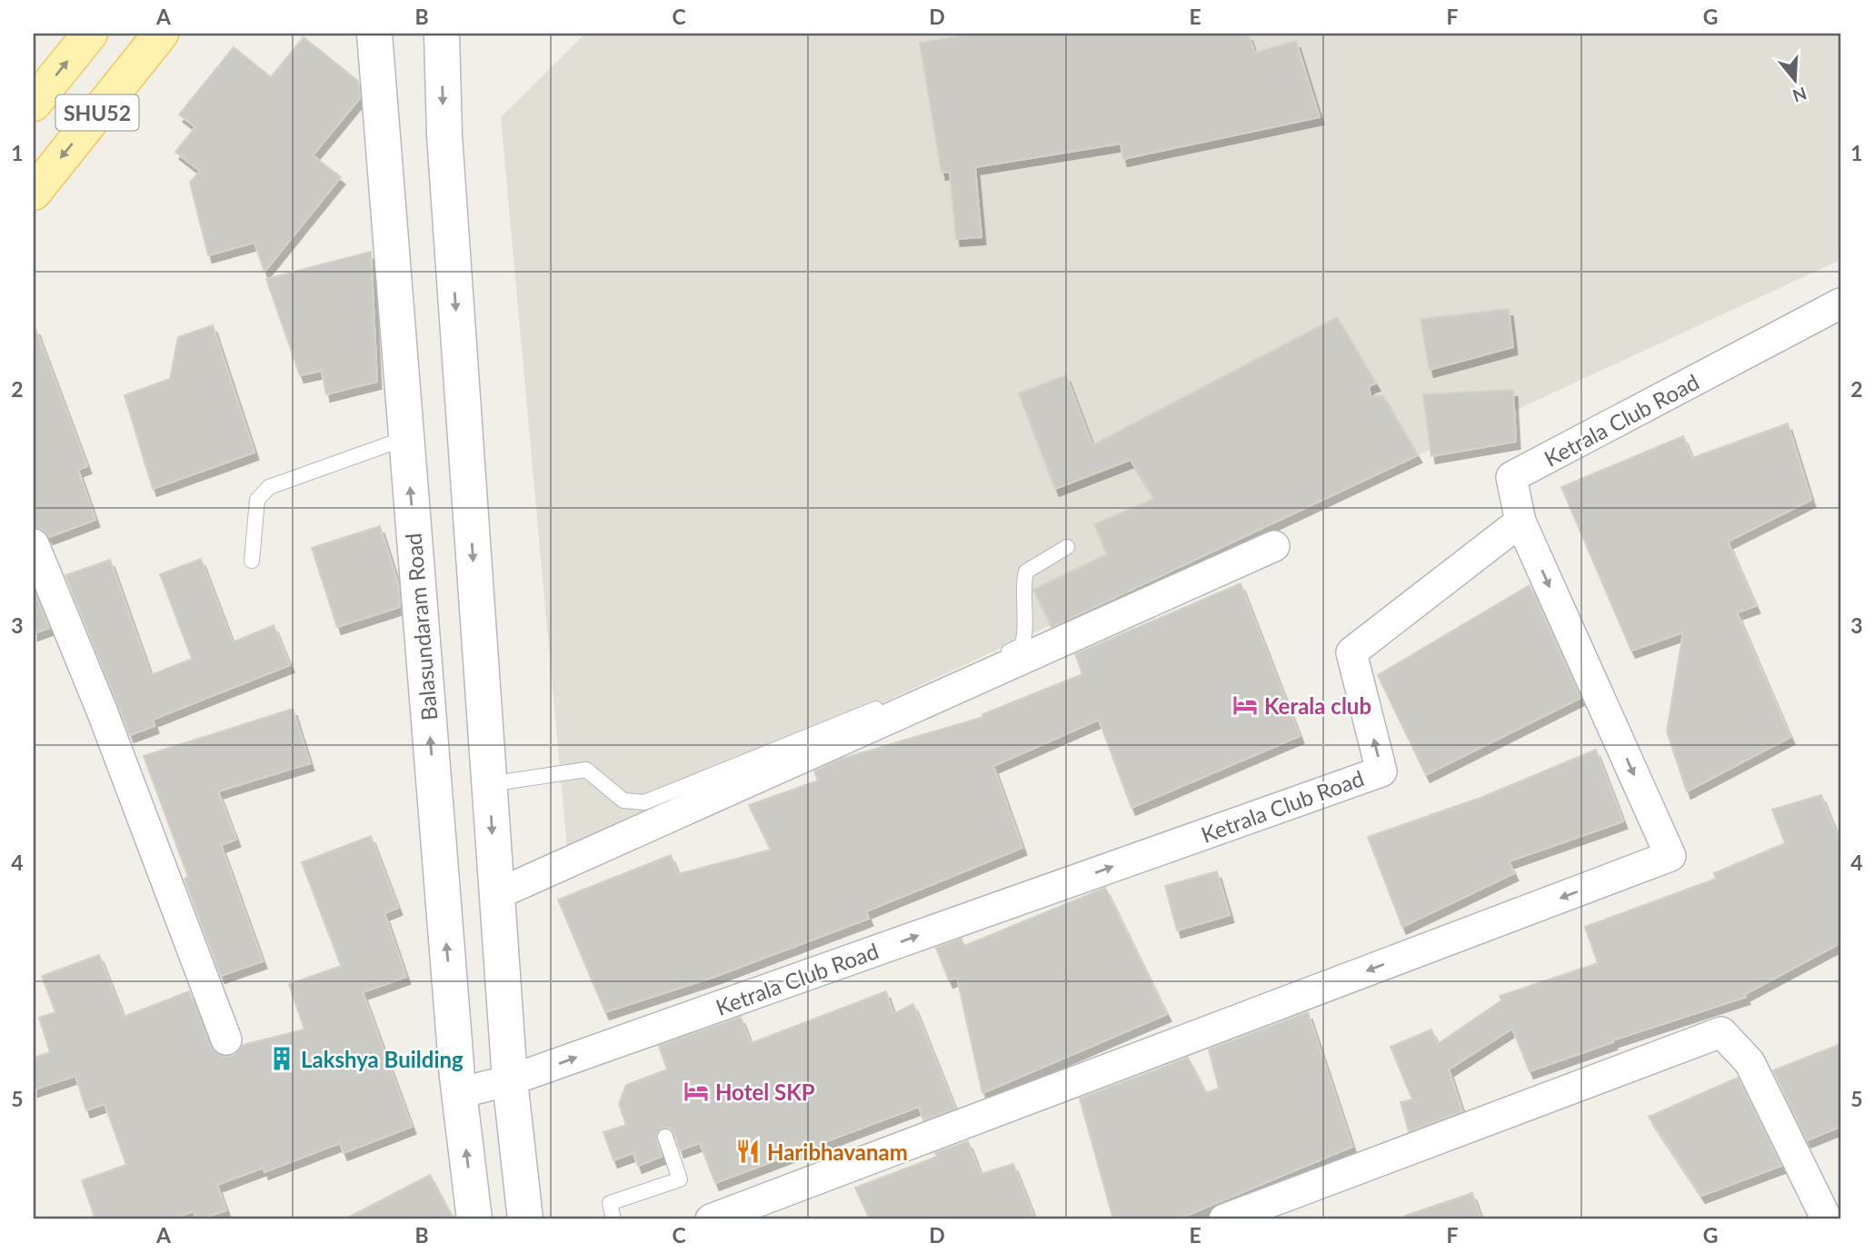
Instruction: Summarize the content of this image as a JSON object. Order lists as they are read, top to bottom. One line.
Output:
{"streets":{"main road":["SHU52","Balasundaram Road"],"street":["Ketrala Club Road"]},"places":{"hotel":["Kerala club","Hotel SKP"],"building":["Lakshya Building"],"restaurant":["Haribhavanam"]},"north":"bottom","grid":{"columns":["A","B","C","D","E","F","G"],"rows":["1","2","3","4","5"]}}
